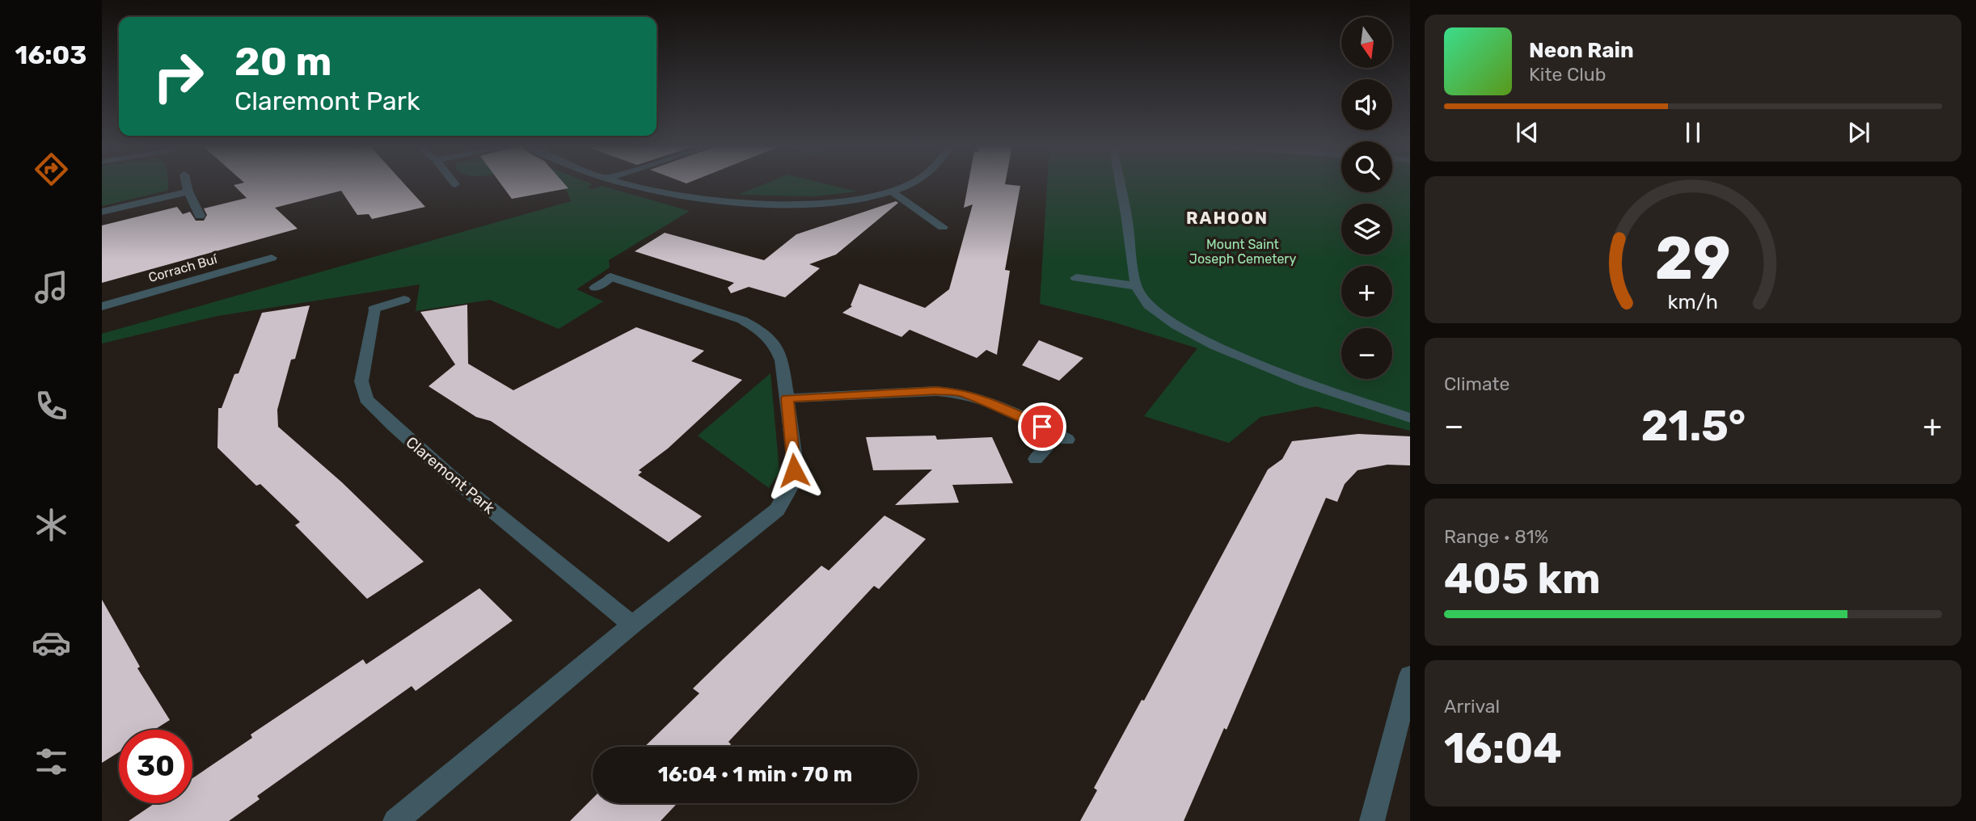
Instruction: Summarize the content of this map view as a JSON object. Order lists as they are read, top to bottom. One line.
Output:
{"streets":{"street":["Corrach Buí","Claremont Park"]},"districts":["RAHOON"],"parks":["Mount Saint Joseph Cemetery"],"north":"bottom","page":{"tabs":"16:03","map_buttons":["+","−"],"turn":["20 m","Claremont Park"],"song":["Neon Rain","Kite Club"],"tile":["Climate",["Range · 81%","405 km"],["Arrival","16:04"]],"heat":["−","21.5°","+"],"limit":"30","trip":"16:04 · 1 min · 70 m","gauge":["29","km/h"]}}
